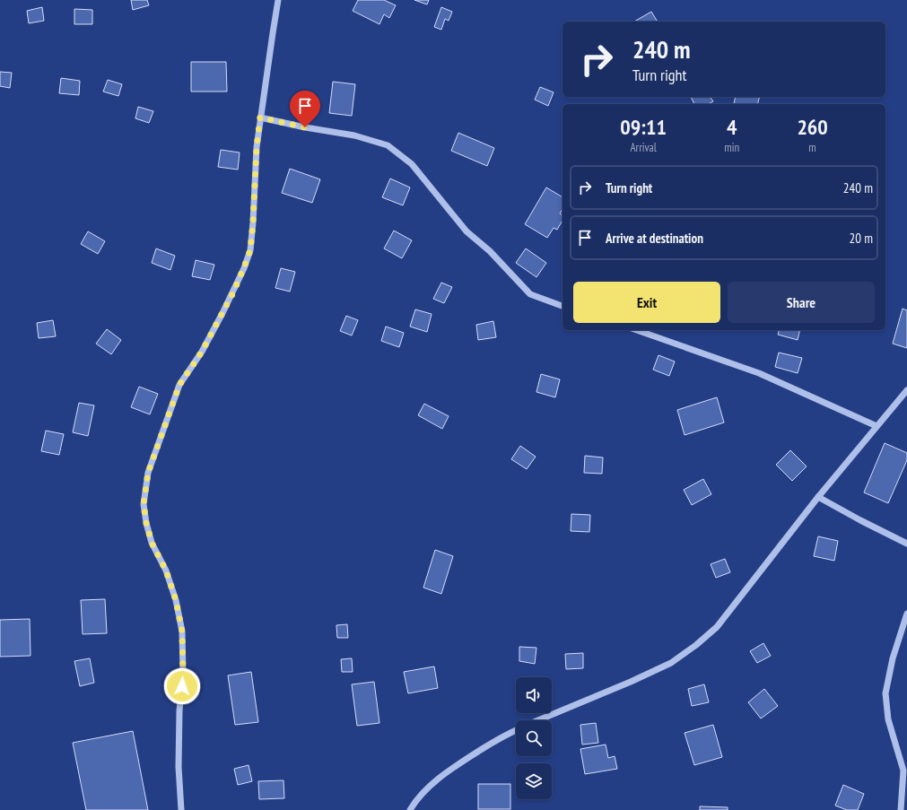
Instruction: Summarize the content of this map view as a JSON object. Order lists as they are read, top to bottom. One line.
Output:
{"page":{"turn":["240 m","Turn right"],"eta":["09:11","Arrival","4","min","260","m"],"list":[{"name":"Turn right","value":"240 m"},{"name":"Arrive at destination","value":"20 m"}],"buttons":["Exit","Share"]}}
